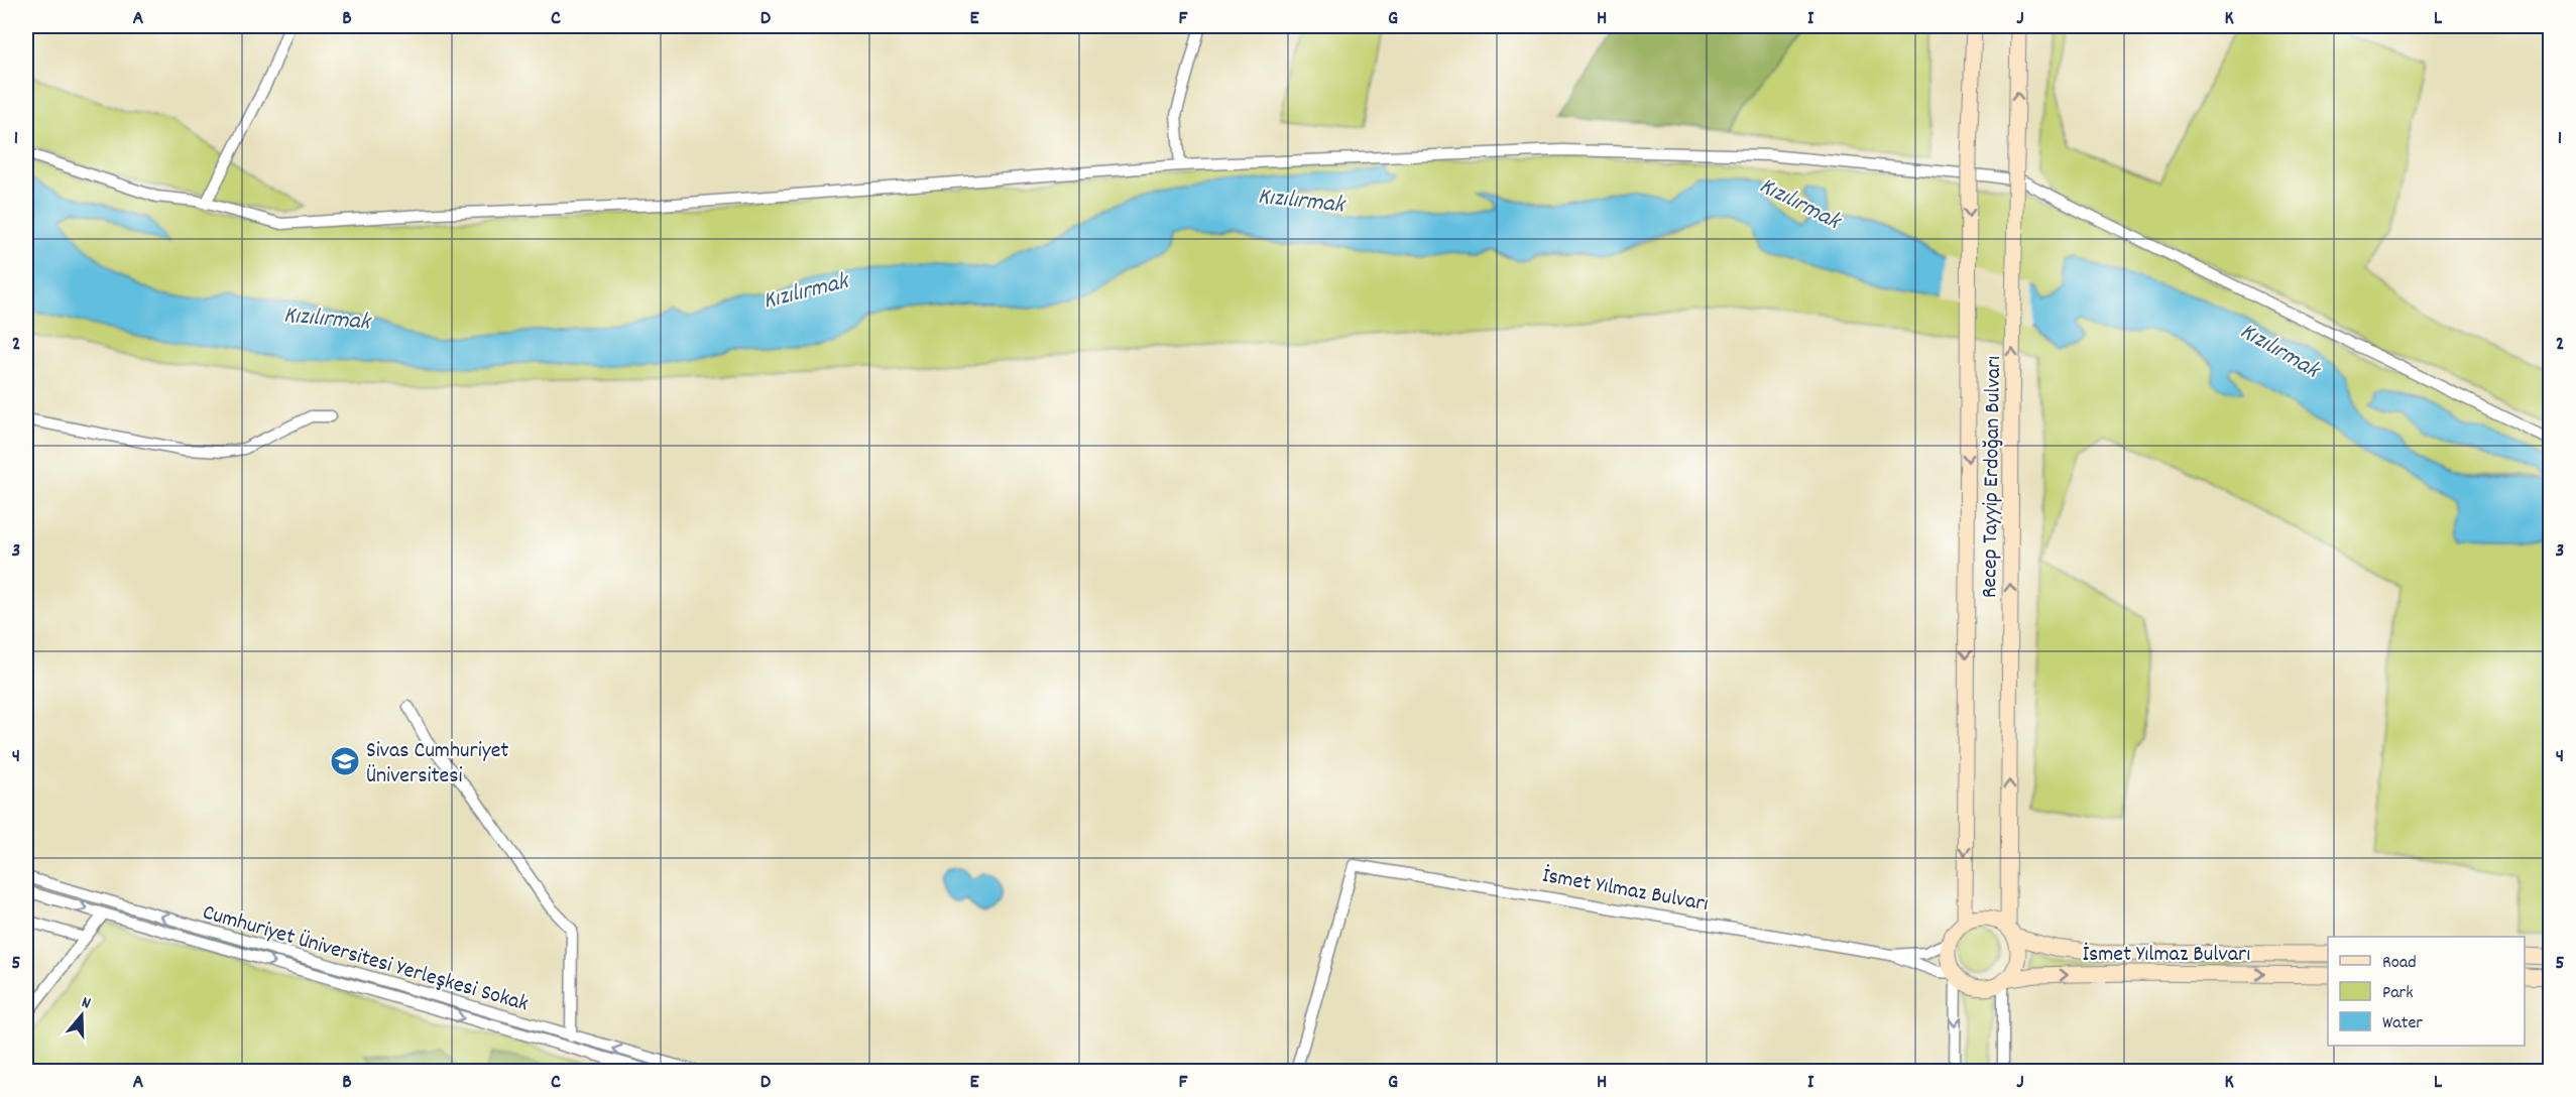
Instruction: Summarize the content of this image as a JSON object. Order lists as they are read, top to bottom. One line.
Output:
{"streets":{"street":["Recep Tayyip Erdoğan Bulvarı","İsmet Yılmaz Bulvarı","Cumhuriyet Üniversitesi Yerleşkesi Sokak"]},"crossings":[["Recep Tayyip Erdoğan Bulvarı","İsmet Yılmaz Bulvarı"]],"water":["Kızılırmak"],"places":{"school or university":["Sivas Cumhuriyet Üniversitesi"]},"legend":["Road","Park","Water"],"north":"top","grid":{"columns":["A","B","C","D","E","F","G","H","I","J","K","L"],"rows":["1","2","3","4","5"]}}
